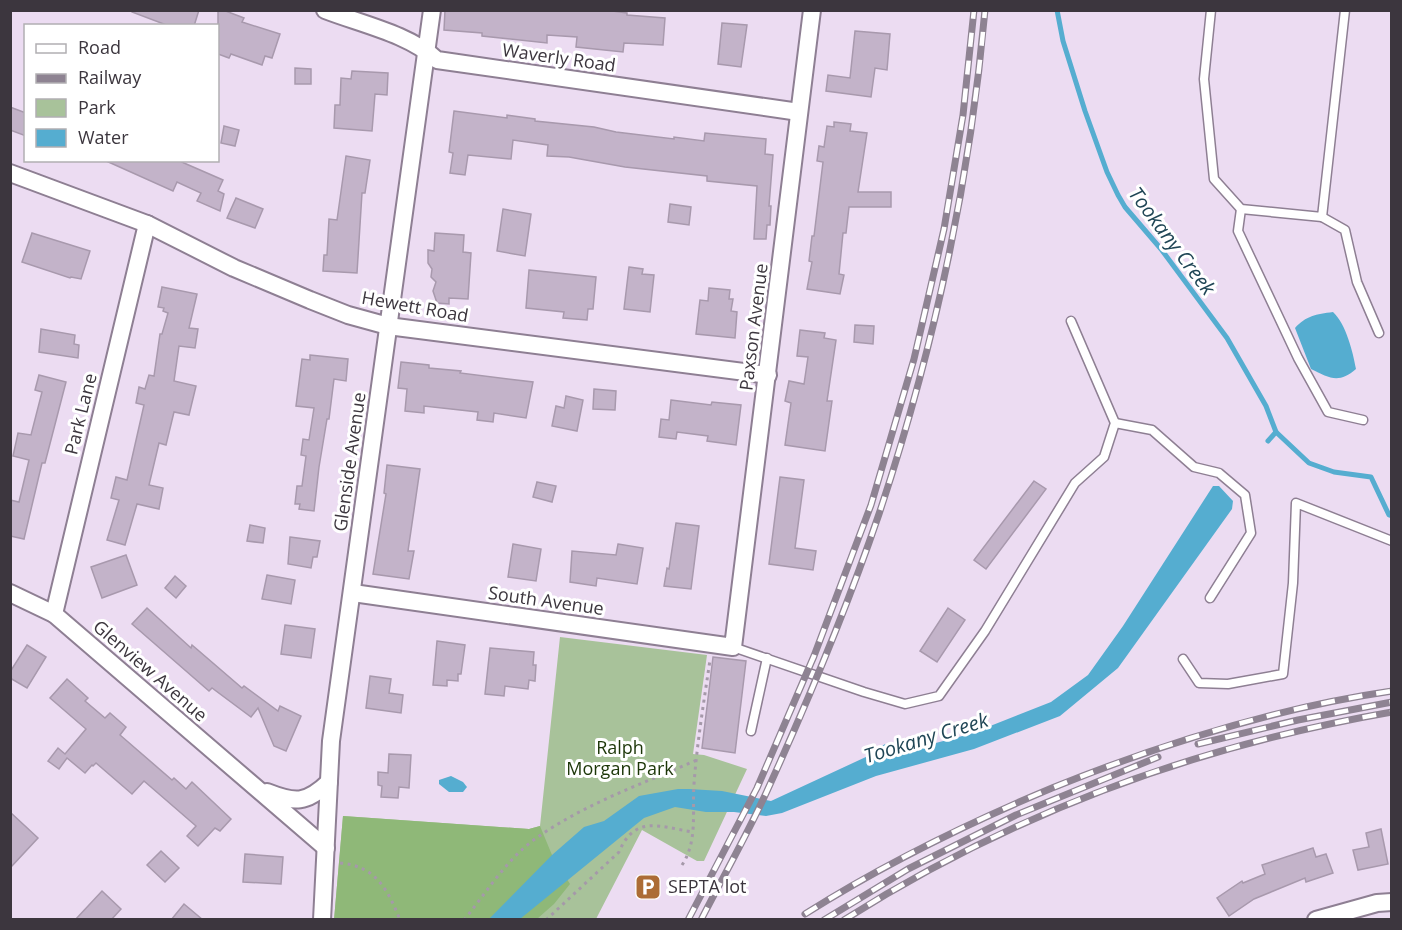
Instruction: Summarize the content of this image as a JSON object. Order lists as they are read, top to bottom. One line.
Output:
{"streets":{"street":["Waverly Road","Hewett Road","Paxson Avenue","Park Lane","Glenside Avenue","South Avenue","Glenview Avenue"]},"crossings":[["Waverly Road","Paxson Avenue"],["Waverly Road","Glenside Avenue"],["Hewett Road","Paxson Avenue"],["Hewett Road","Park Lane"],["Hewett Road","Glenside Avenue"],["Paxson Avenue","South Avenue"],["Park Lane","Glenview Avenue"],["Glenside Avenue","South Avenue"],["Glenside Avenue","Glenview Avenue"]],"water":["Tookany Creek"],"parks":["Ralph Morgan Park"],"places":{"parking":["SEPTA lot"]},"legend":["Road","Railway","Park","Water"]}
